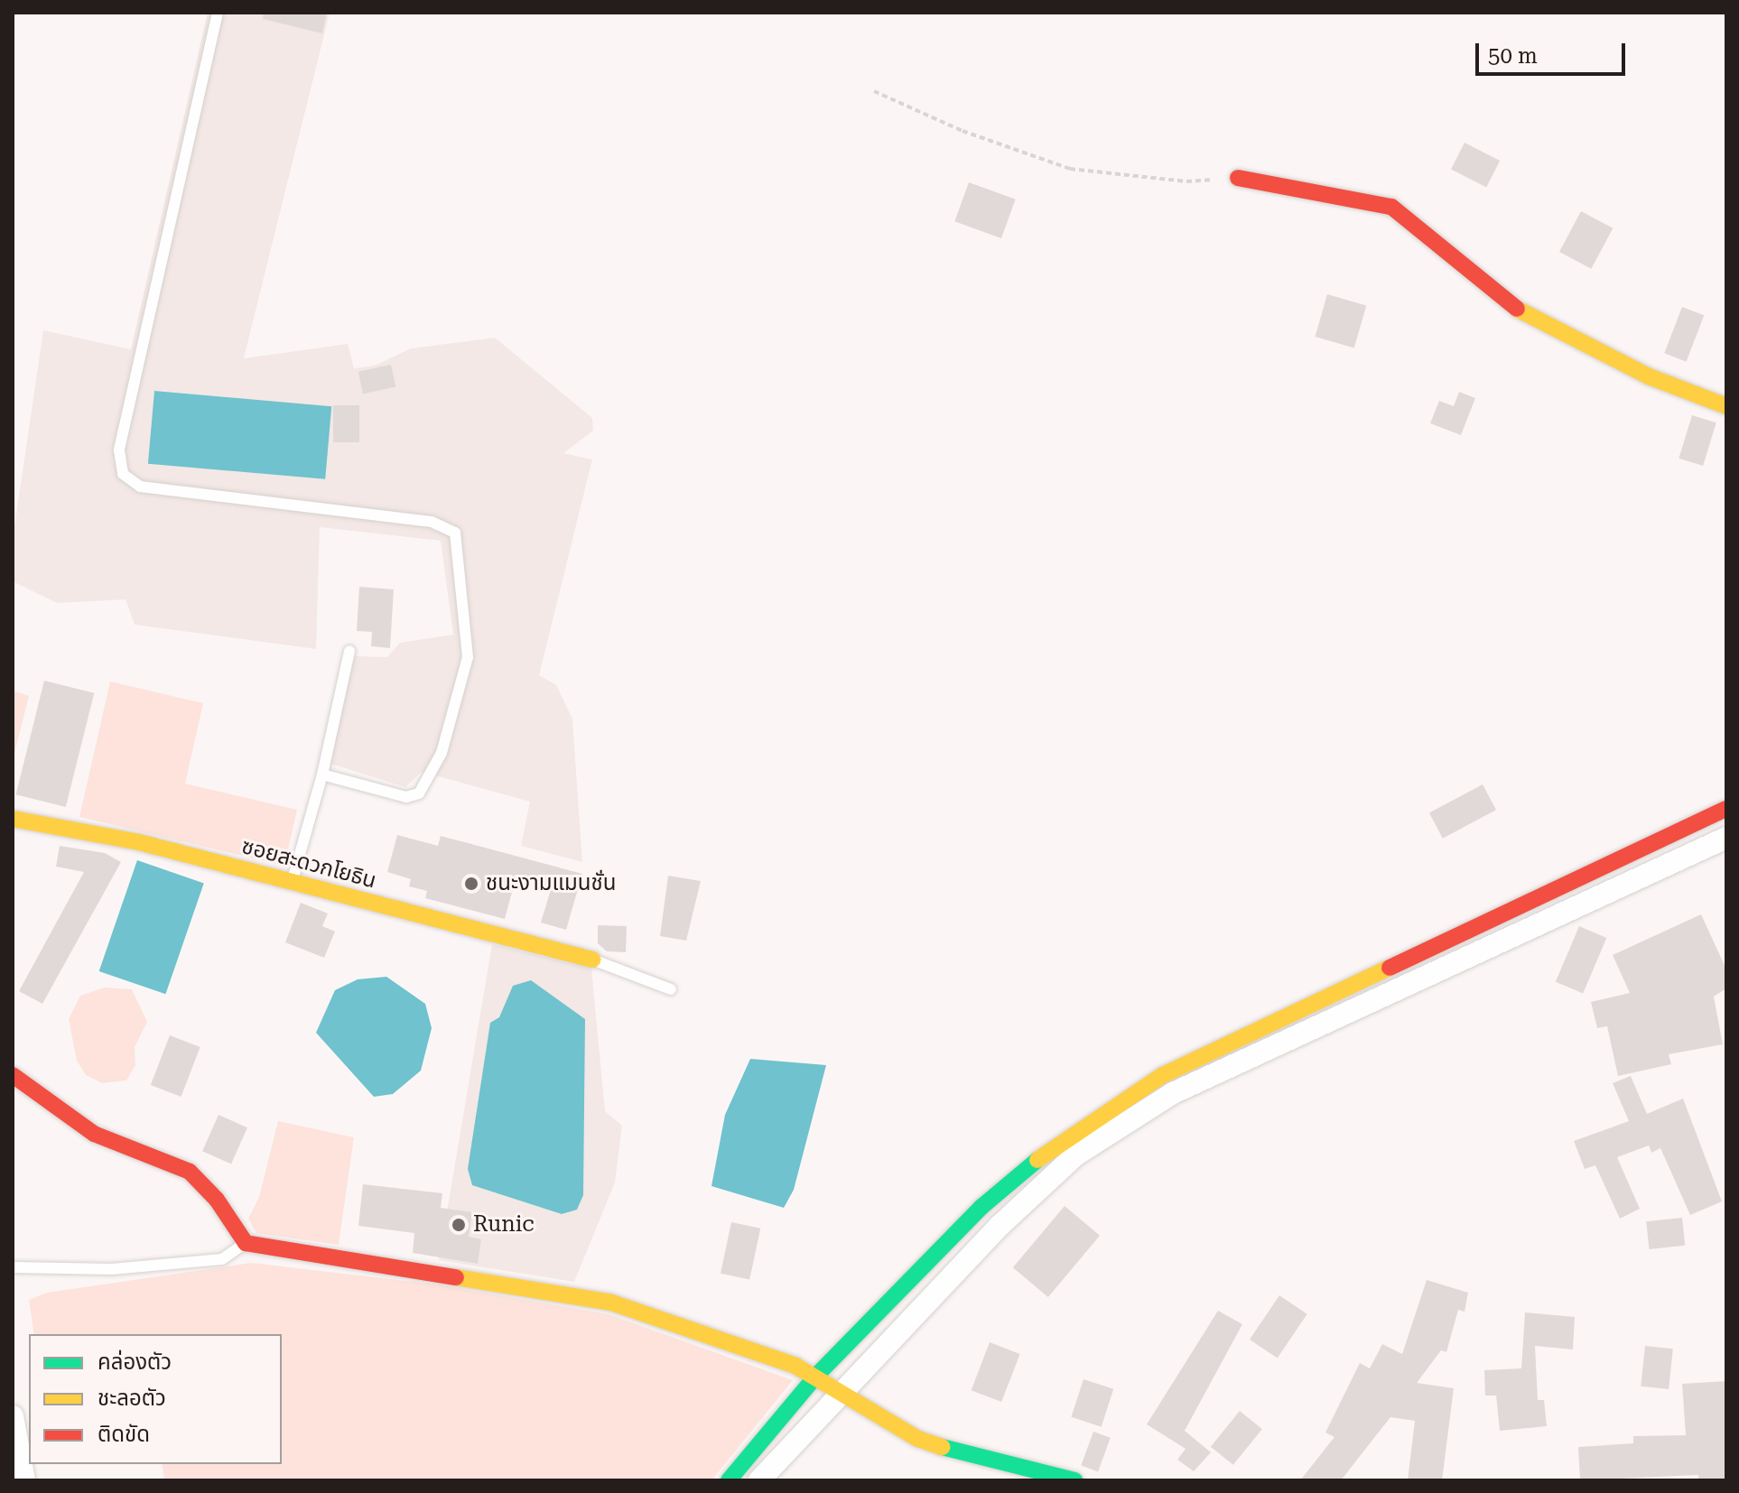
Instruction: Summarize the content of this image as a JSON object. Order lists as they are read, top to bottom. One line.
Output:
{"streets":{"street":["ซอยสะดวกโยธิน"]},"places":["ชนะงามแมนชั่น","Runic"],"legend":["คล่องตัว","ชะลอตัว","ติดขัด"],"scale_bar":"50 m"}
